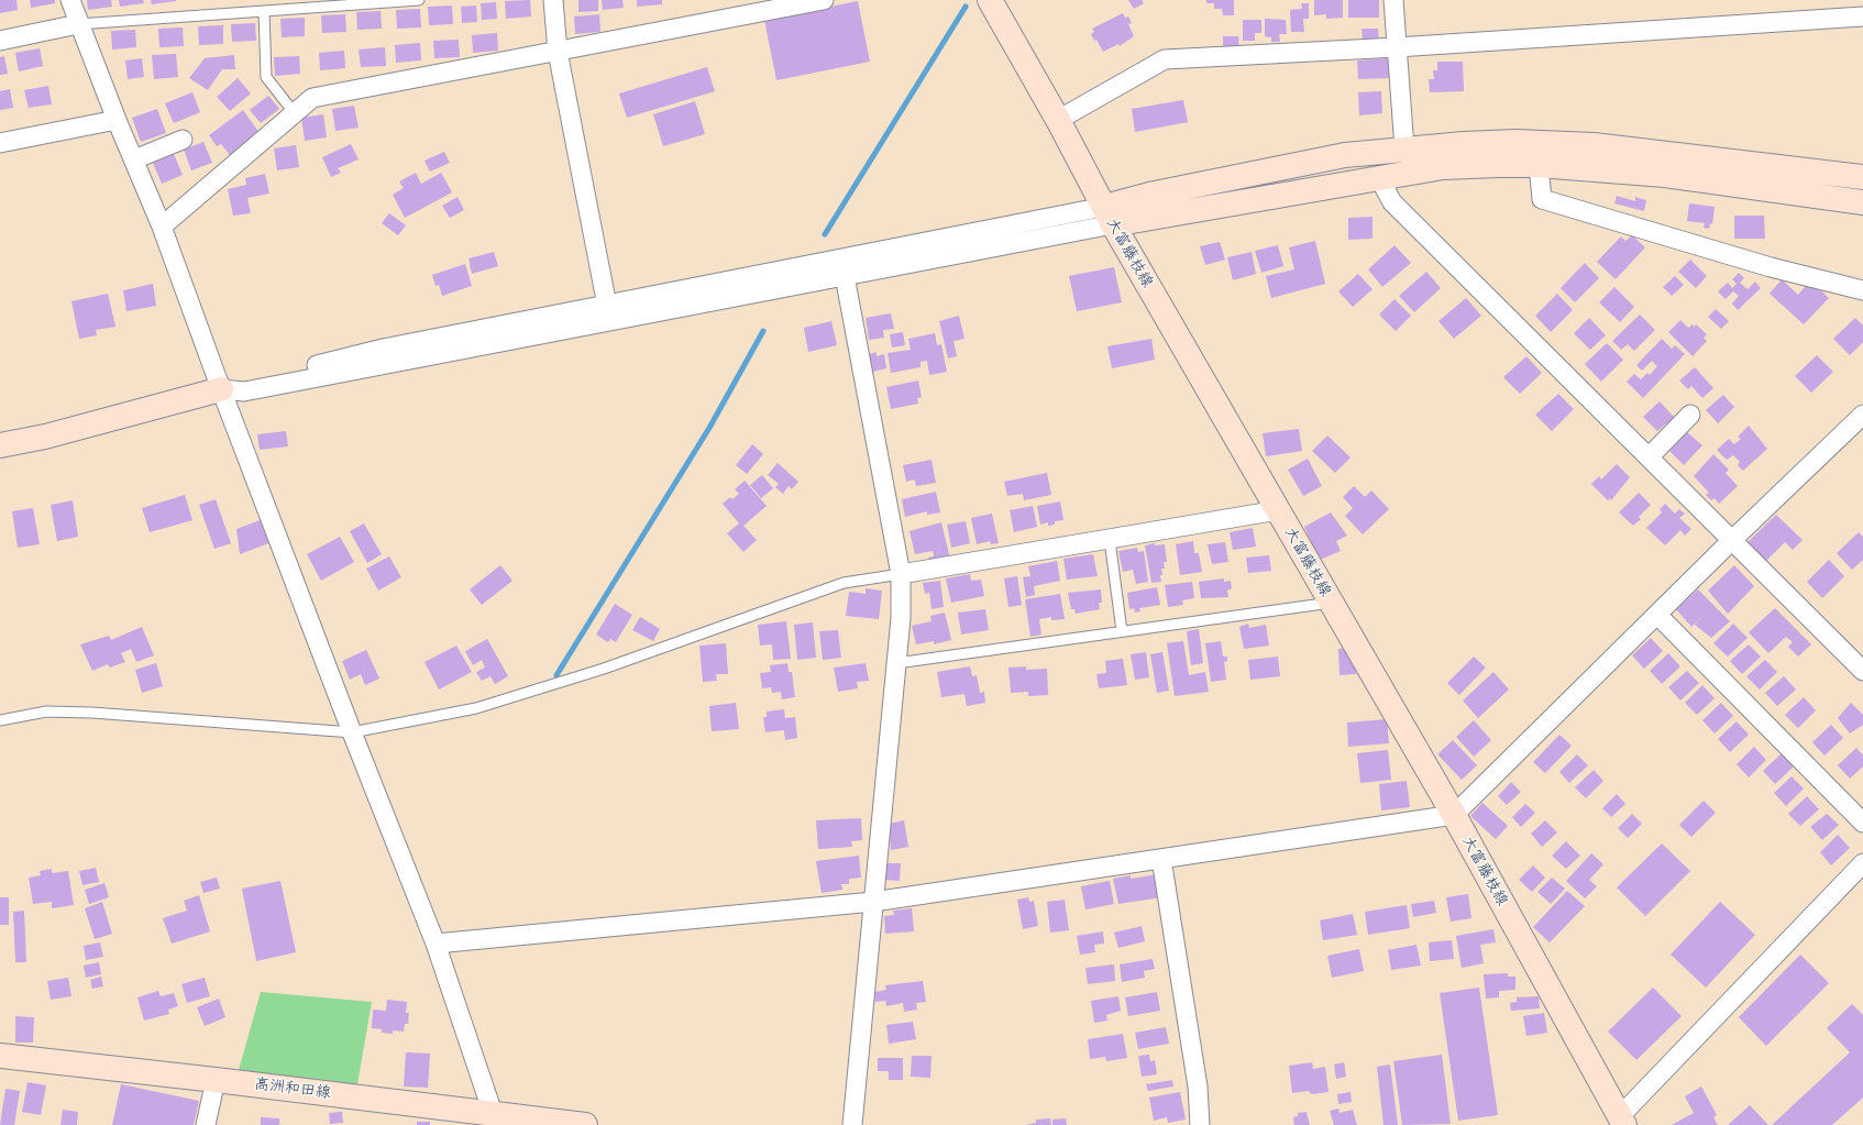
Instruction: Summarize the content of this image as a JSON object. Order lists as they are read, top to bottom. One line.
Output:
{"streets":{"main road":["大富藤枝線","高洲和田線"]}}
